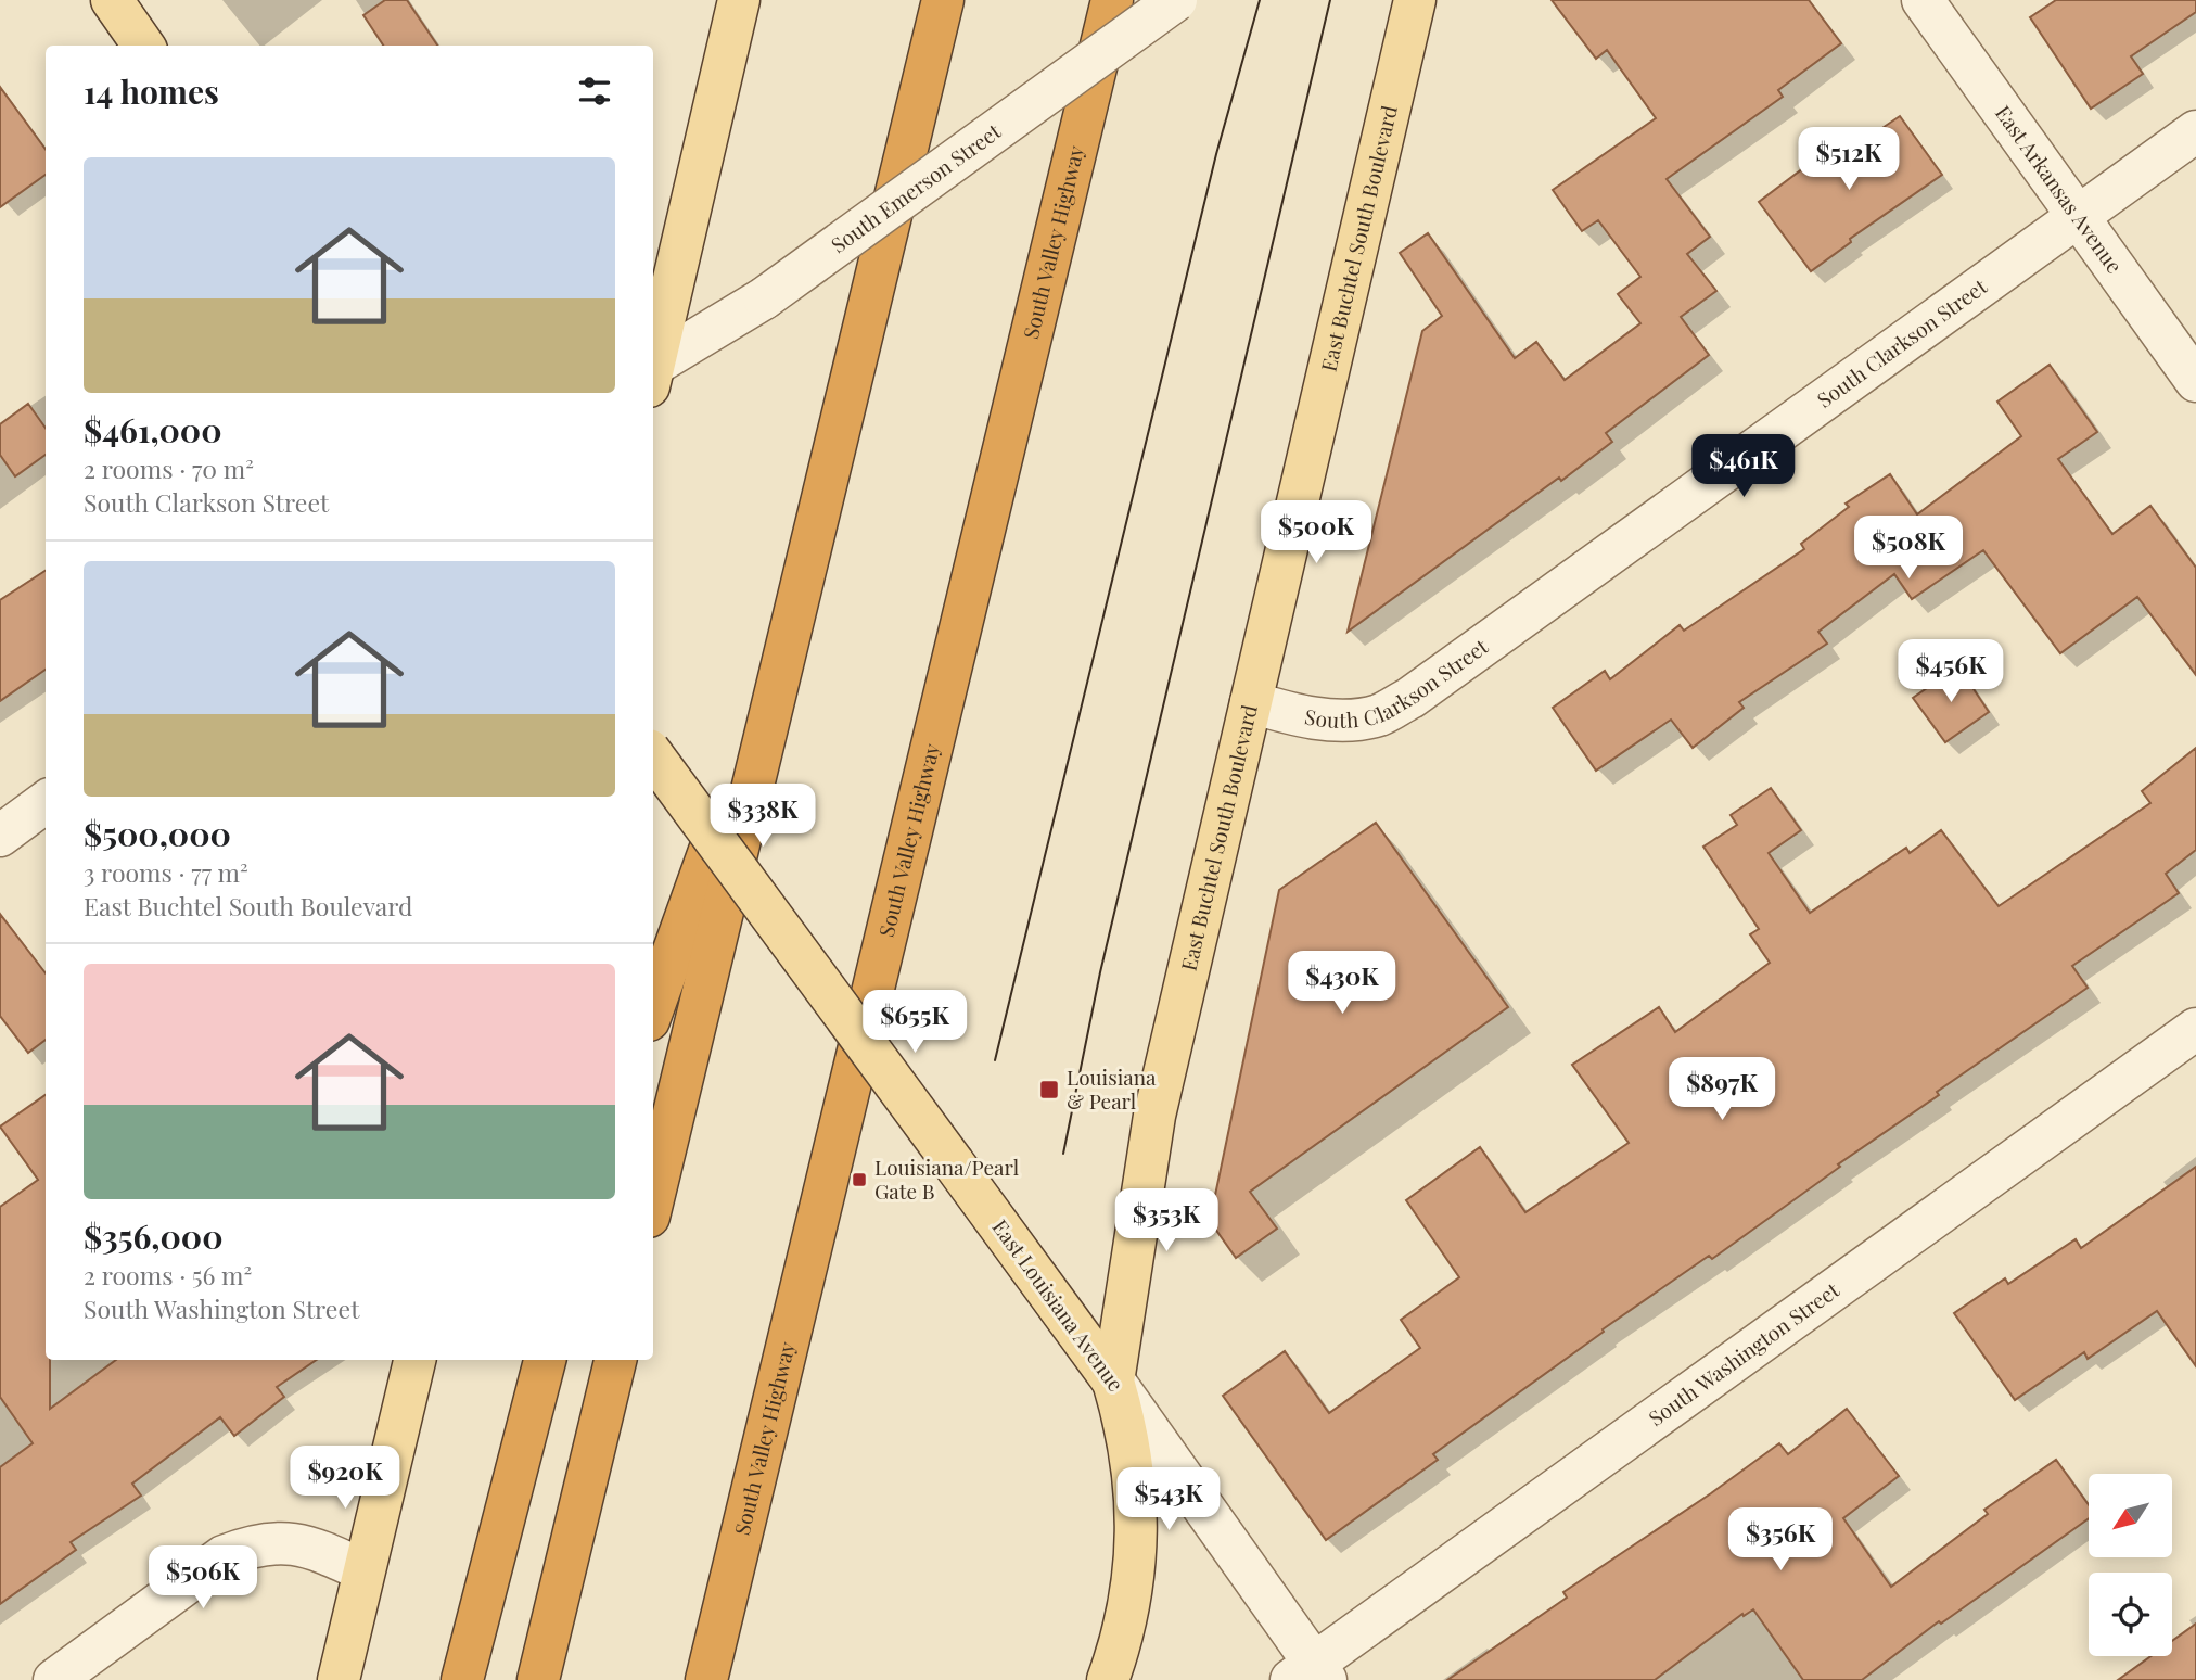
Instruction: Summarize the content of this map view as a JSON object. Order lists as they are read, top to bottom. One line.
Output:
{"streets":{"highway":["South Valley Highway"],"main road":["East Buchtel South Boulevard","East Louisiana Avenue"],"street":["South Emerson Street","East Arkansas Avenue","South Clarkson Street","South Washington Street"]},"crossings":[["East Arkansas Avenue","South Clarkson Street"],["East Buchtel South Boulevard","South Clarkson Street"],["East Buchtel South Boulevard","East Louisiana Avenue"],["East Louisiana Avenue","South Washington Street"]],"places":{"transit":["Louisiana & Pearl","Louisiana/Pearl Gate B"]},"north":"bottom left","page":{"heading":"14 homes","price":["$512K","$461K","$500K","$508K","$456K","$338K","$430K","$655K","$897K","$353K","$920K","$543K","$356K","$506K"],"list":[{"name":"$461,000","note":"2 rooms · 70 m² · South Clarkson Street"},{"name":"$500,000","note":"3 rooms · 77 m² · East Buchtel South Boulevard"},{"name":"$356,000","note":"2 rooms · 56 m² · South Washington Street"}]}}
